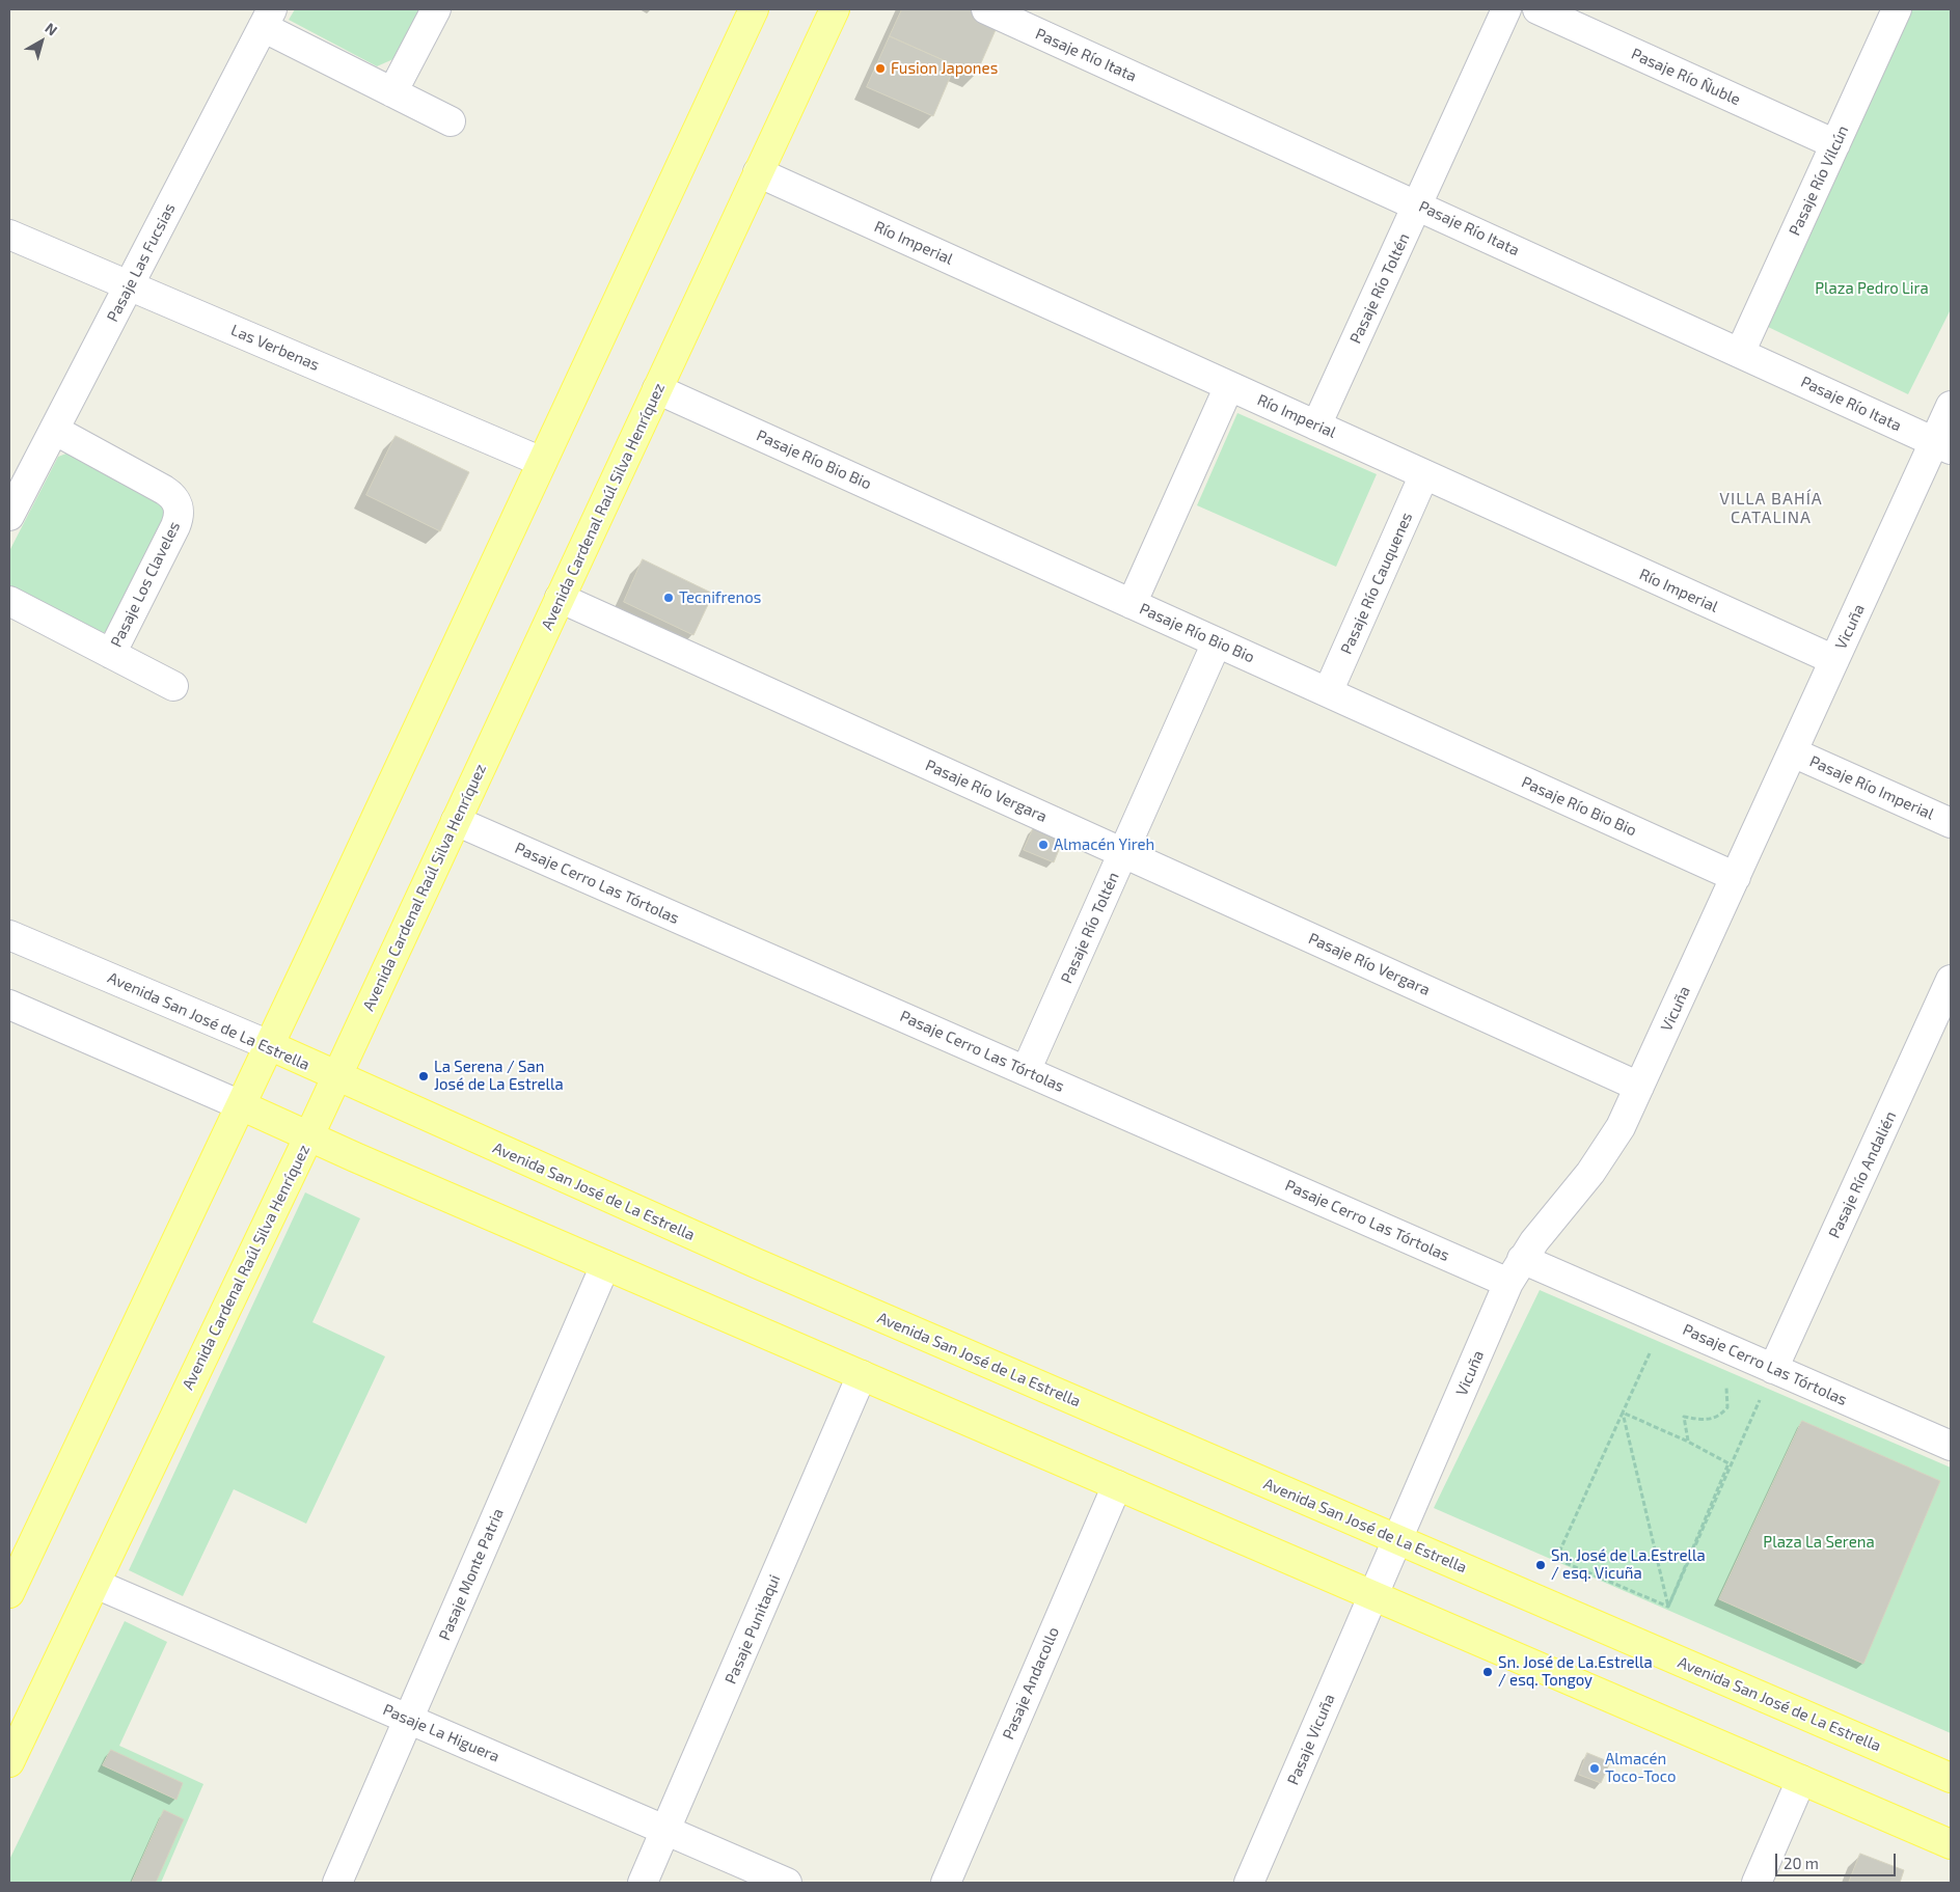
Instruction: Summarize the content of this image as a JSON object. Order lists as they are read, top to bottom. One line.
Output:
{"streets":{"main road":["Avenida Cardenal Raúl Silva Henríquez","Avenida San José de La Estrella"],"street":["Pasaje Río Itata","Pasaje Río Ñuble","Pasaje Río Vilcún","Río Imperial","Pasaje Las Fucsias","Pasaje Río Toltén","Las Verbenas","Pasaje Río Bio Bio","Pasaje Río Cauquenes","Pasaje Los Claveles","Vicuña","Pasaje Río Imperial","Pasaje Río Vergara","Pasaje Cerro Las Tórtolas","Pasaje Río Andalién","Pasaje Monte Patria","Pasaje Punitaqui","Pasaje Andacollo","Pasaje La Higuera","Pasaje Vicuña"]},"crossings":[["Pasaje Río Itata","Pasaje Río Vilcún"],["Pasaje Río Itata","Pasaje Río Toltén"],["Pasaje Río Itata","Vicuña"],["Pasaje Río Ñuble","Pasaje Río Vilcún"],["Río Imperial","Pasaje Río Toltén"],["Río Imperial","Avenida Cardenal Raúl Silva Henríquez"],["Río Imperial","Pasaje Río Cauquenes"],["Río Imperial","Vicuña"],["Pasaje Las Fucsias","Las Verbenas"],["Pasaje Las Fucsias","Pasaje Los Claveles"],["Pasaje Río Toltén","Pasaje Río Bio Bio"],["Pasaje Río Toltén","Pasaje Río Vergara"],["Pasaje Río Toltén","Pasaje Cerro Las Tórtolas"],["Pasaje Río Bio Bio","Avenida Cardenal Raúl Silva Henríquez"],["Pasaje Río Bio Bio","Pasaje Río Cauquenes"],["Pasaje Río Bio Bio","Vicuña"],["Avenida Cardenal Raúl Silva Henríquez","Pasaje Río Vergara"],["Avenida Cardenal Raúl Silva Henríquez","Pasaje Cerro Las Tórtolas"],["Avenida Cardenal Raúl Silva Henríquez","Avenida San José de La Estrella"],["Avenida Cardenal Raúl Silva Henríquez","Pasaje La Higuera"],["Vicuña","Pasaje Río Imperial"],["Vicuña","Pasaje Río Vergara"],["Vicuña","Pasaje Cerro Las Tórtolas"],["Vicuña","Avenida San José de La Estrella"],["Vicuña","Pasaje Vicuña"],["Pasaje Cerro Las Tórtolas","Pasaje Río Andalién"],["Pasaje Monte Patria","Pasaje La Higuera"],["Pasaje Punitaqui","Pasaje La Higuera"]],"districts":["VILLA BAHÍA CATALINA"],"parks":["Plaza Pedro Lira","Plaza La Serena"],"places":["Fusion Japones","Tecnifrenos","Almacén Yireh","La Serena / San José de La Estrella","Sn. José de La.Estrella / esq. Vicuña","Sn. José de La.Estrella / esq. Tongoy","Almacén Toco-Toco"],"scale_bar":"20 m","north":"top right"}
